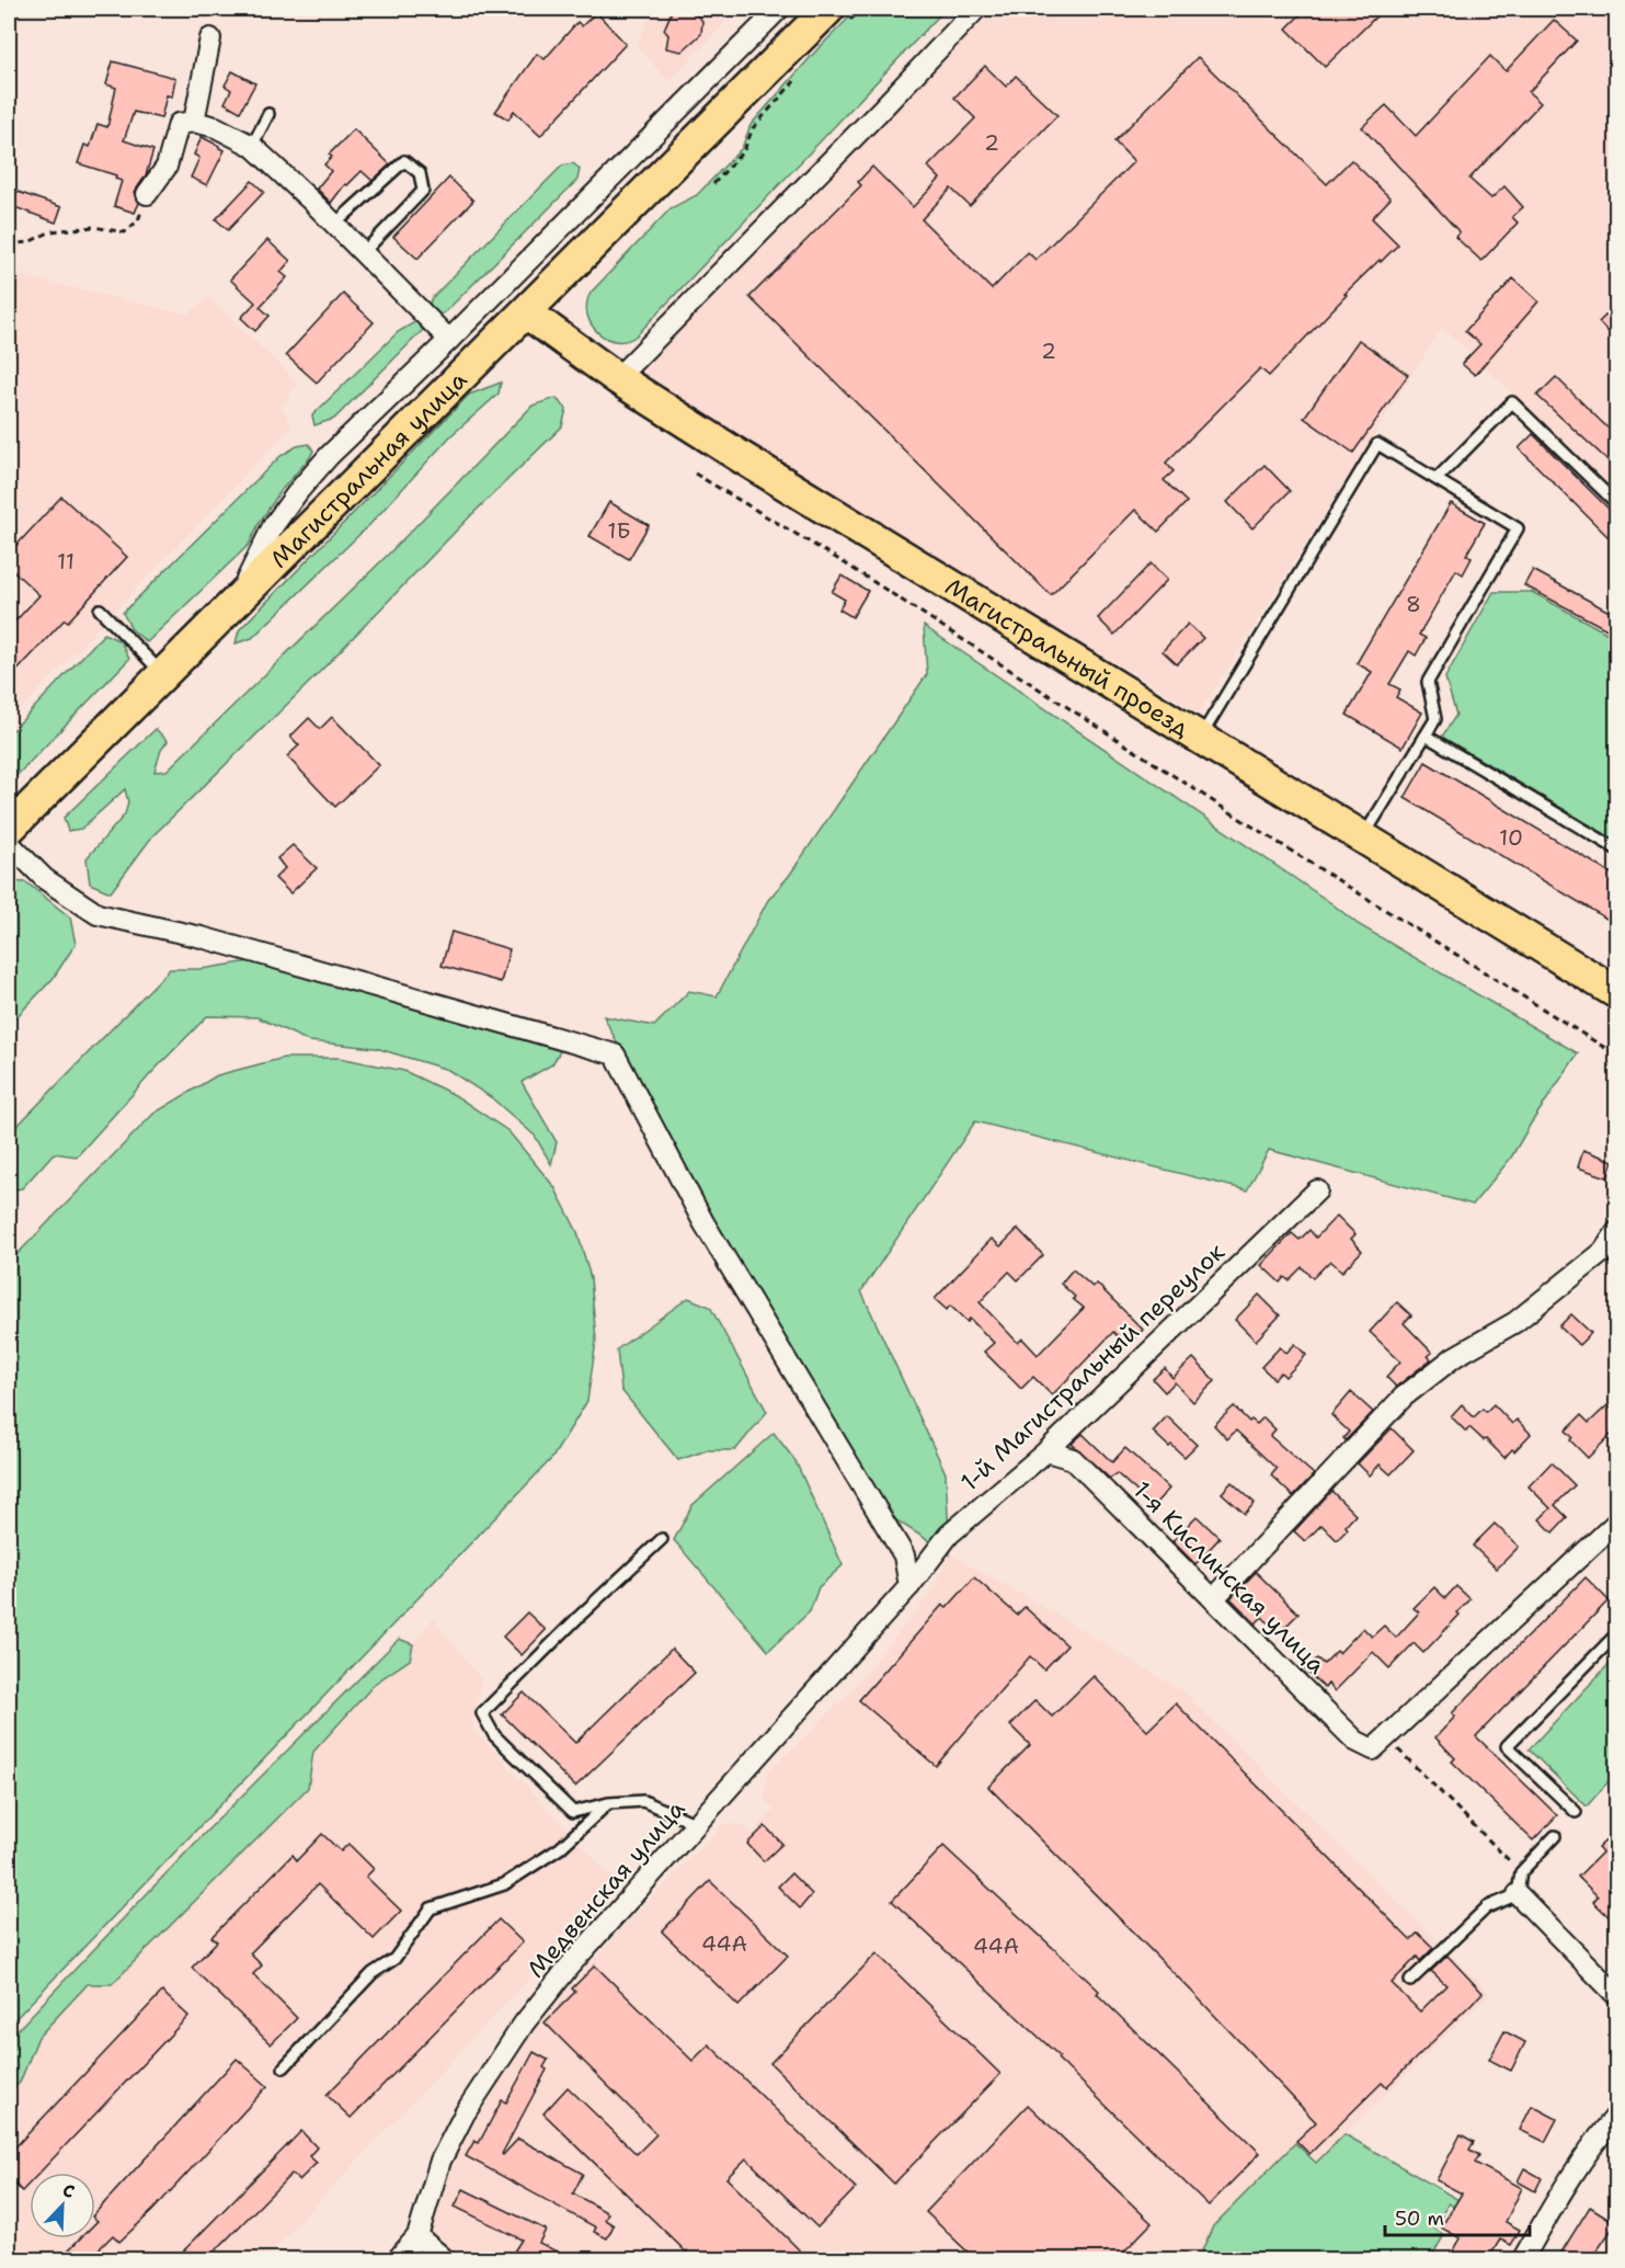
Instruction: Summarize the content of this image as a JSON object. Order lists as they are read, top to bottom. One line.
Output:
{"streets":{"main road":["Магистральная улица","Магистральный проезд"],"street":["1-й Магистральный переулок","1-я Кислинская улица","Медвенская улица"]},"crossings":[["Магистральная улица","Магистральный проезд"],["1-й Магистральный переулок","1-я Кислинская улица"],["1-й Магистральный переулок","Медвенская улица"]],"house_numbers":["2","2","1Б","11","8","10","44А","44А"],"scale_bar":"50 m","north":"top right"}
